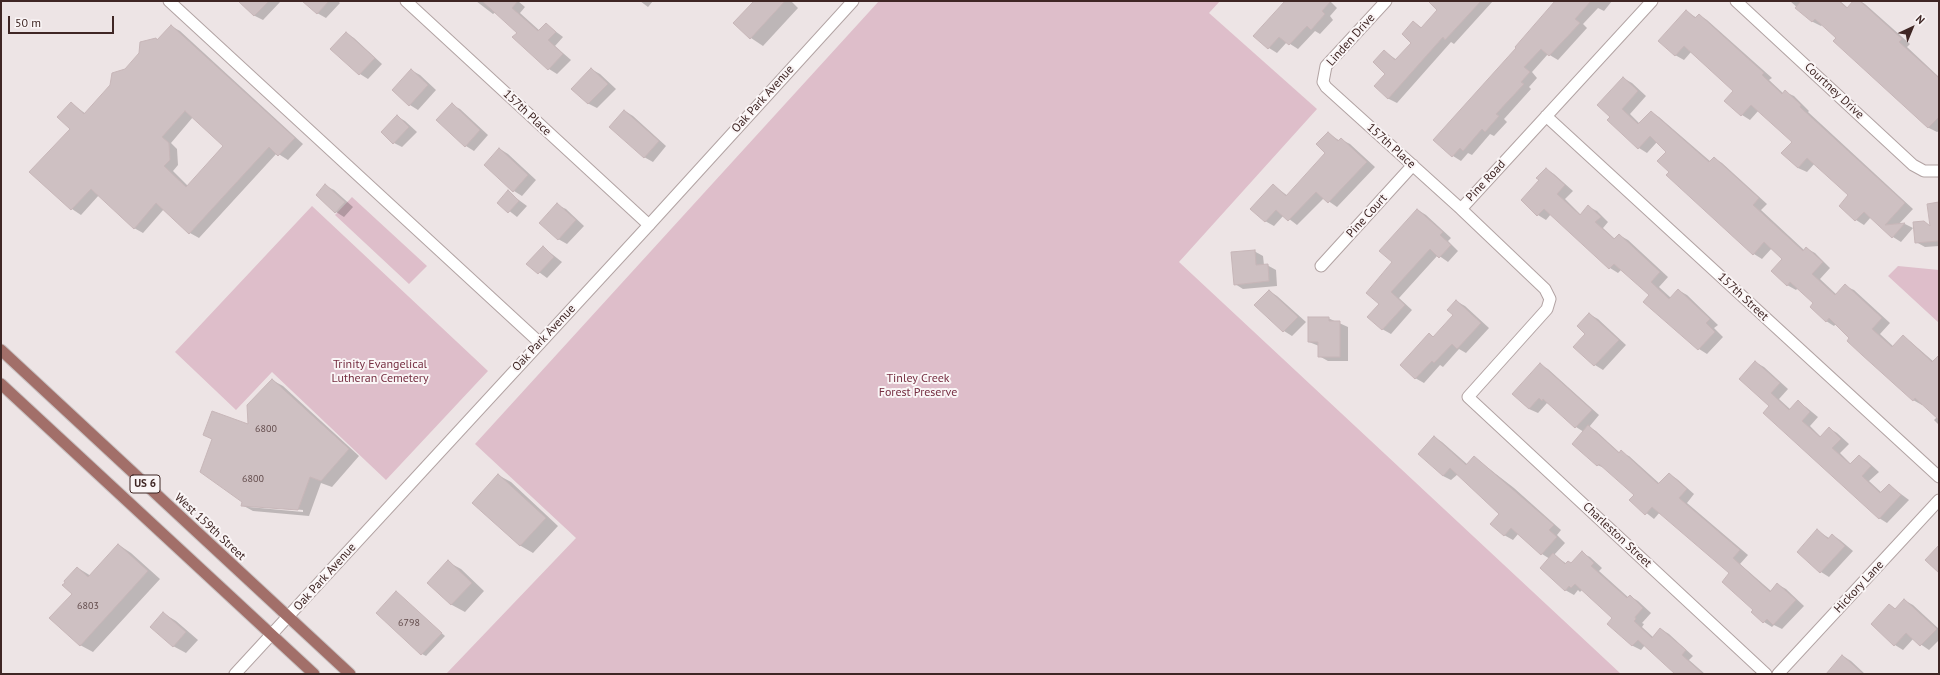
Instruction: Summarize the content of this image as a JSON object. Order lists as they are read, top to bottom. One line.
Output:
{"streets":{"main road":["US 6","West 159th Street"],"street":["Linden Drive","Courtney Drive","Oak Park Avenue","157th Place","Pine Road","Pine Court","157th Street","Charleston Street","Hickory Lane"]},"crossings":[["Linden Drive","157th Place"],["Oak Park Avenue","157th Place"],["Oak Park Avenue","US 6"],["Oak Park Avenue","West 159th Street"],["157th Place","Pine Road"],["157th Place","Pine Court"],["Pine Road","157th Street"],["Pine Road","Charleston Street"]],"parks":["Trinity Evangelical Lutheran Cemetery","Tinley Creek Forest Preserve"],"house_numbers":["6800","6800","6803","6798"],"scale_bar":"50 m","north":"top right"}
